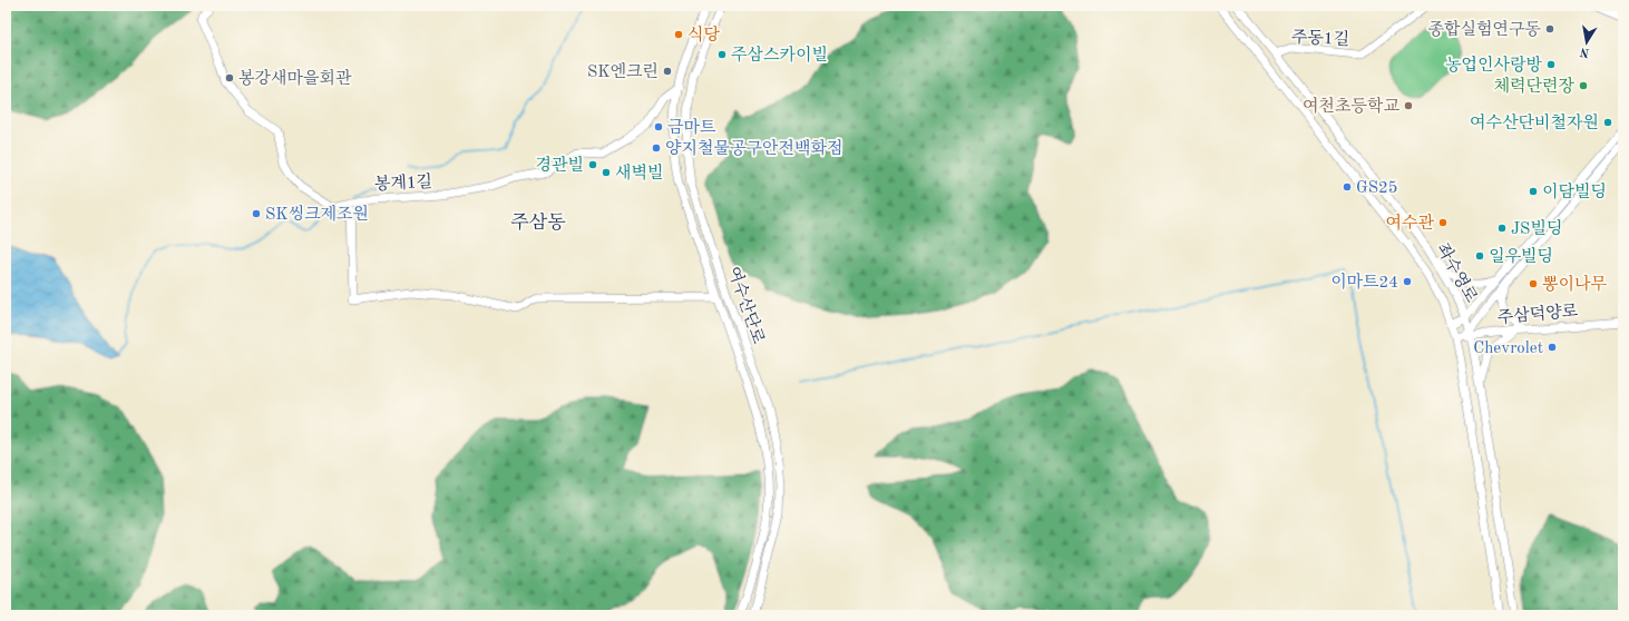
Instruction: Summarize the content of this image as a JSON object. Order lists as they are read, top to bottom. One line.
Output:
{"streets":{"street":["주동1길","봉계1길","좌수영로","여수산단로","주삼덕양로"]},"crossings":[["주동1길","좌수영로"],["봉계1길","여수산단로"],["좌수영로","주삼덕양로"]],"districts":["주삼동"],"places":["종합실험연구동","식당","주삼스카이빌","농업인사랑방","SK엔크린","봉강새마을회관","체력단련장","여천초등학교","여수산단비철자원","금마트","양지철물공구안전백화점","경관빌","새벽빌","GS25","이담빌딩","SK씽크제조원","여수관","JS빌딩","일우빌딩","이마트24","뽕이나무","Chevrolet"],"north":"bottom"}
